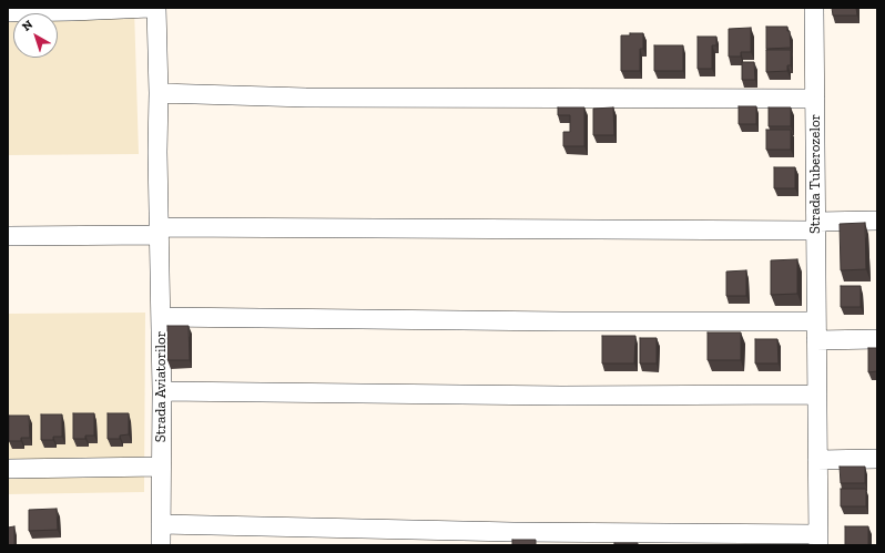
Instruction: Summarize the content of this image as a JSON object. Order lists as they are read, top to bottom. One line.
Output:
{"streets":{"street":["Strada Tuberozelor","Strada Aviatorilor"]},"north":"top left"}
